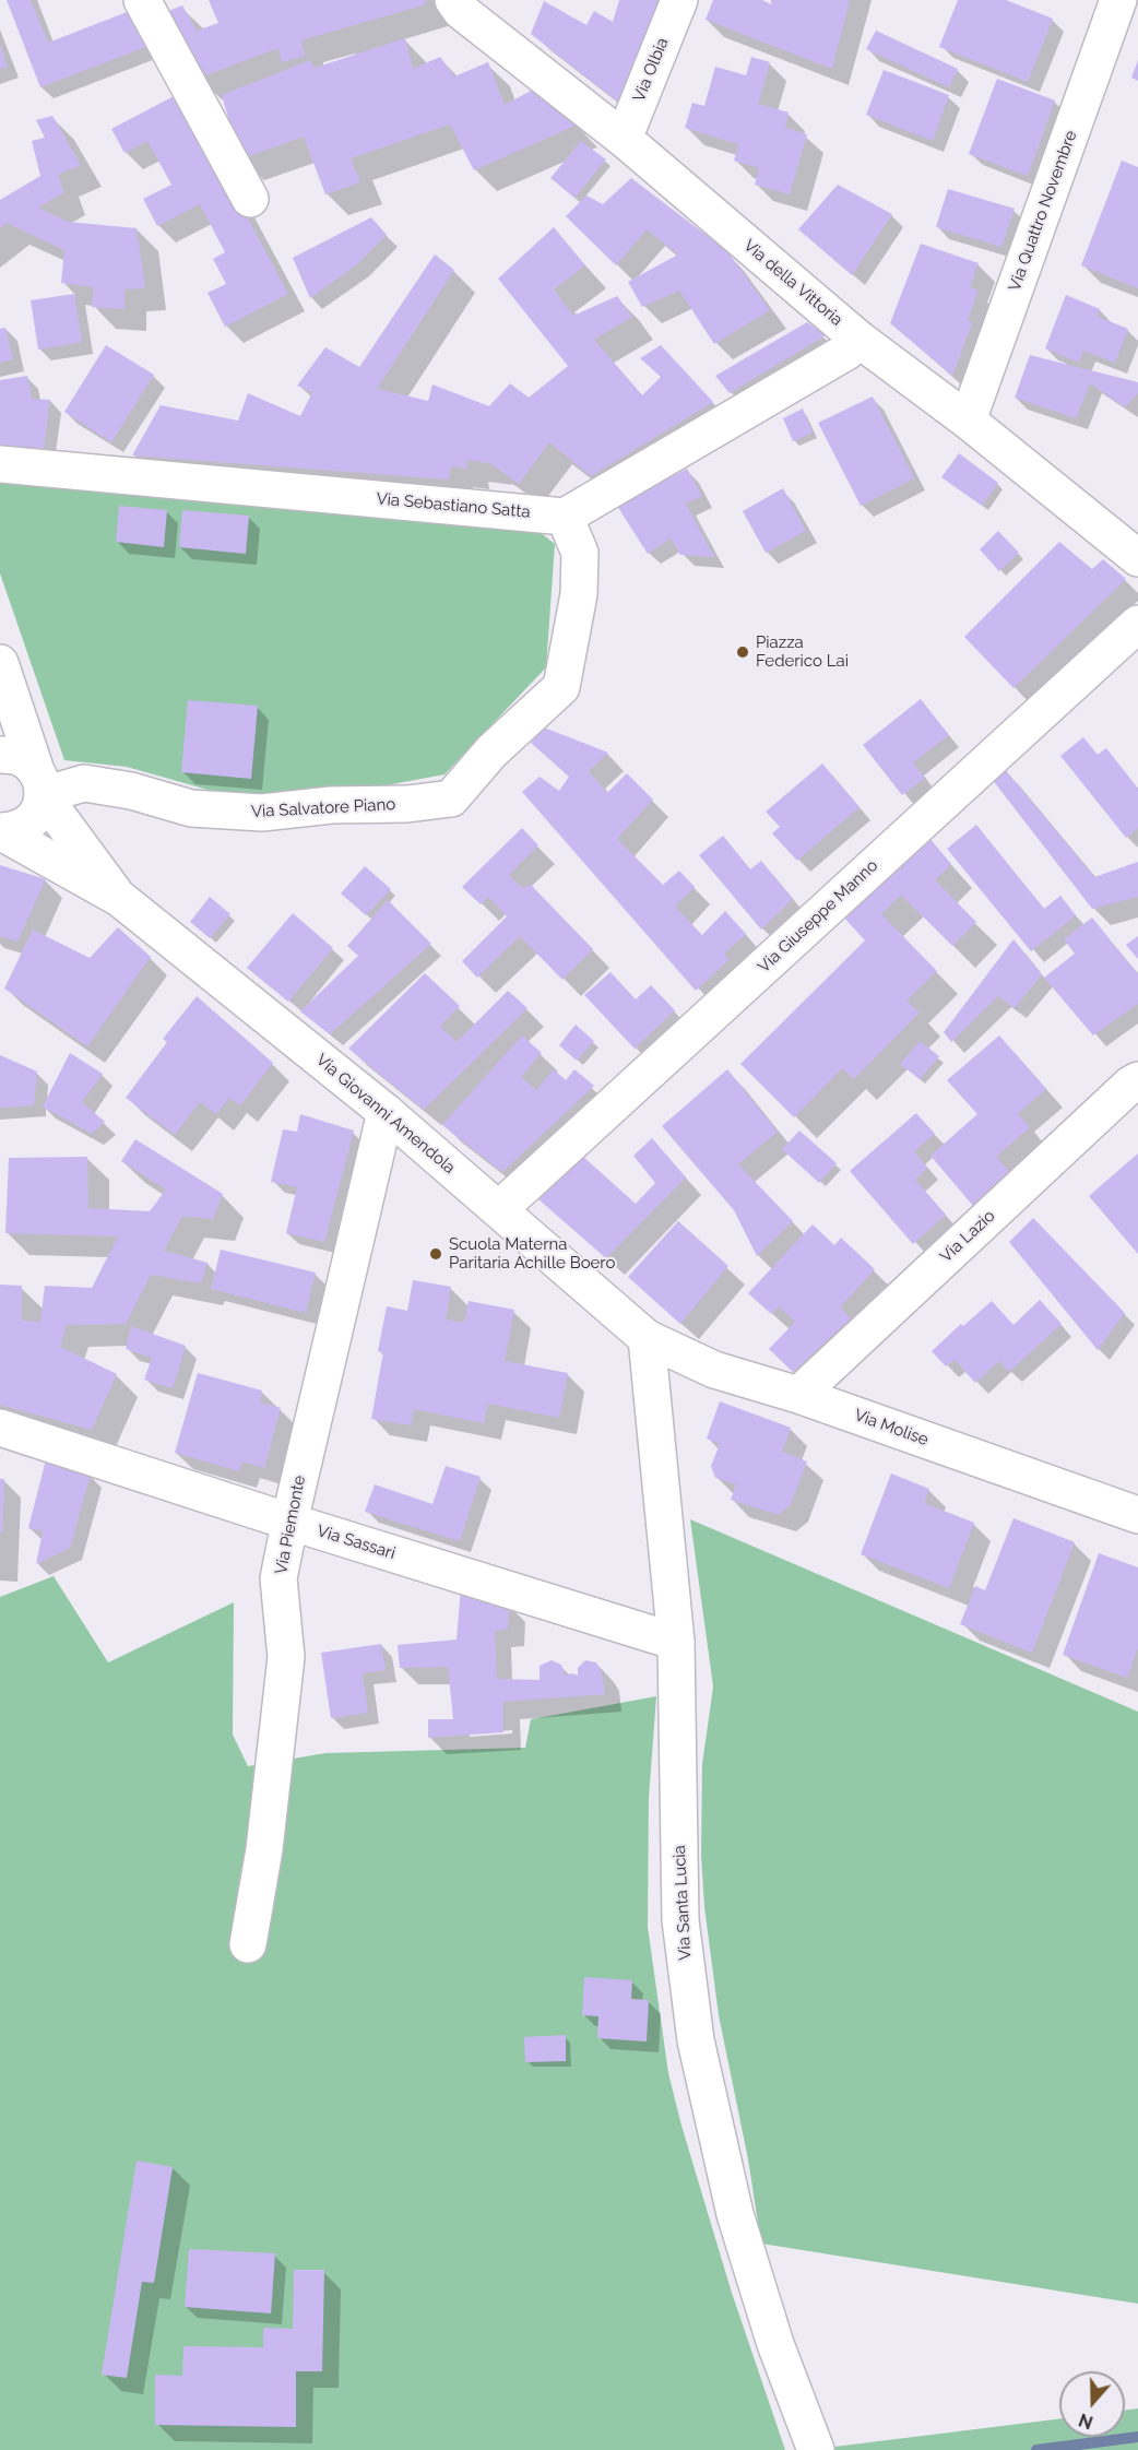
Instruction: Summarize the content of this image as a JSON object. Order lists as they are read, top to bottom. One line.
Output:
{"streets":{"street":["Via Olbia","Via Quattro Novembre","Via della Vittoria","Via Sebastiano Satta","Via Salvatore Piano","Via Giuseppe Manno","Via Giovanni Amendola","Via Lazio","Via Molise","Via Piemonte","Via Sassari","Via Santa Lucia"]},"crossings":[["Via Olbia","Via della Vittoria"],["Via Quattro Novembre","Via della Vittoria"],["Via Sebastiano Satta","Via Salvatore Piano"],["Via Salvatore Piano","Via Giovanni Amendola"],["Via Giuseppe Manno","Via Giovanni Amendola"],["Via Giovanni Amendola","Via Molise"],["Via Giovanni Amendola","Via Piemonte"],["Via Giovanni Amendola","Via Santa Lucia"],["Via Lazio","Via Molise"],["Via Molise","Via Santa Lucia"],["Via Piemonte","Via Sassari"],["Via Sassari","Via Santa Lucia"]],"places":["Piazza Federico Lai","Scuola Materna Paritaria Achille Boero"],"north":"bottom"}
